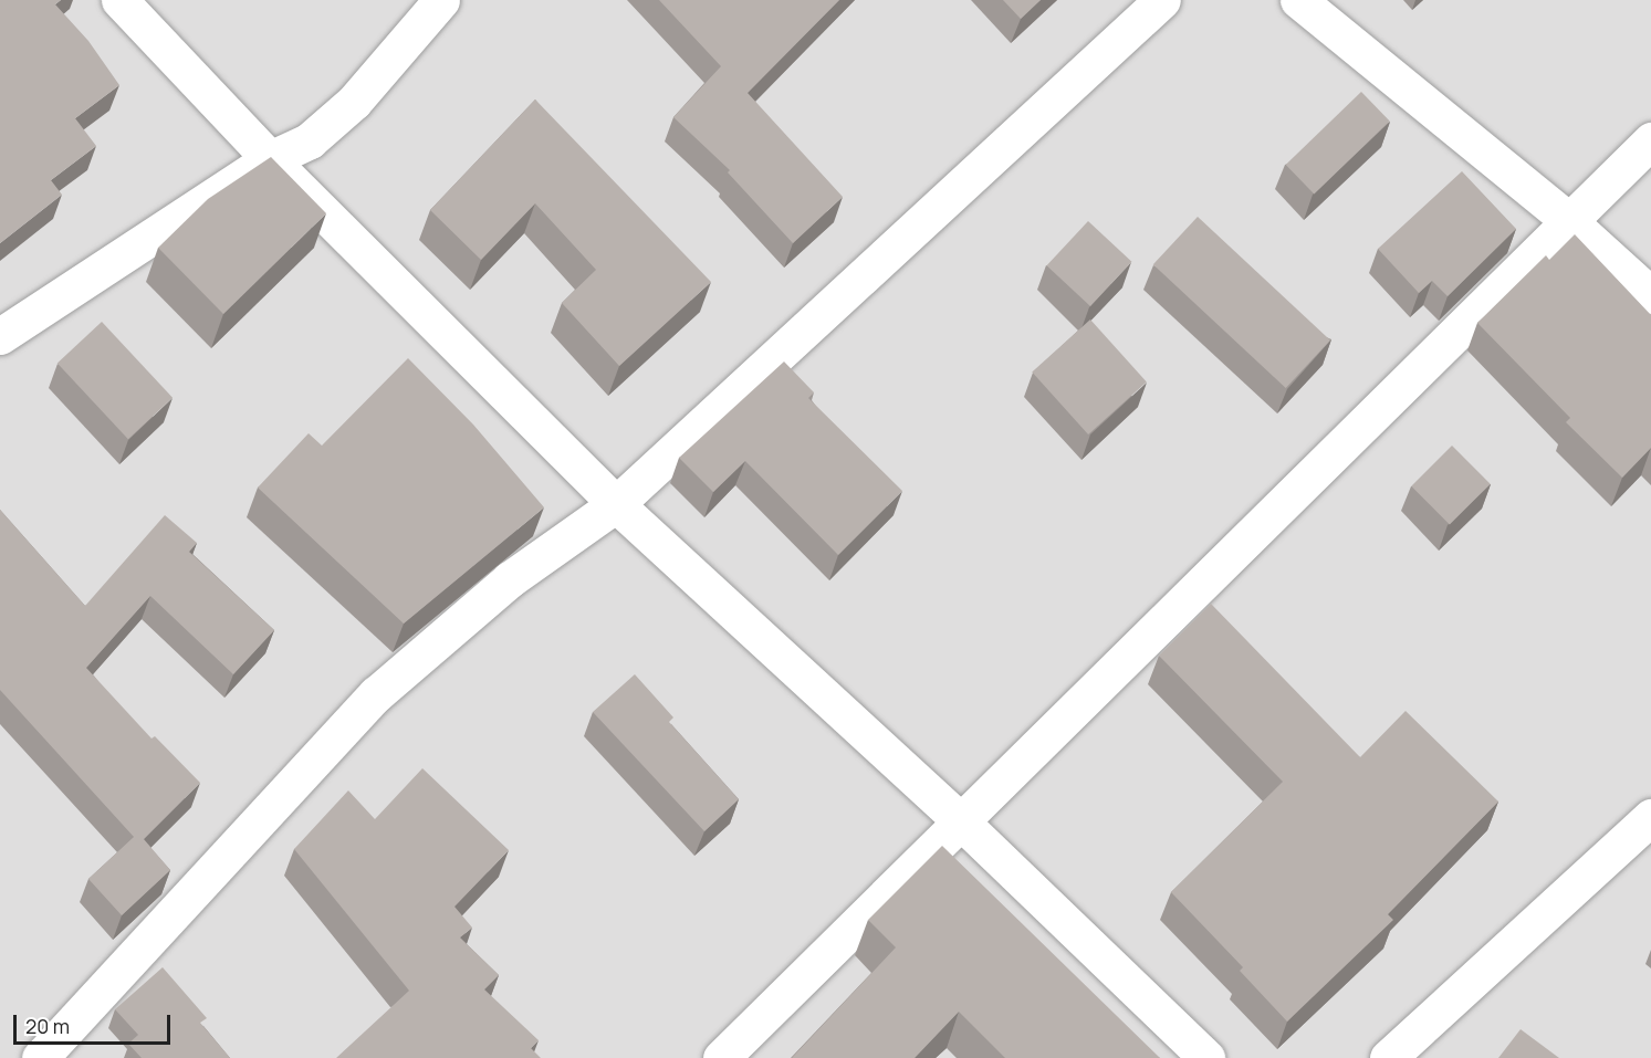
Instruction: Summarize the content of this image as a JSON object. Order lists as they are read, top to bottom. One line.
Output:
{"scale_bar":"20 m"}
